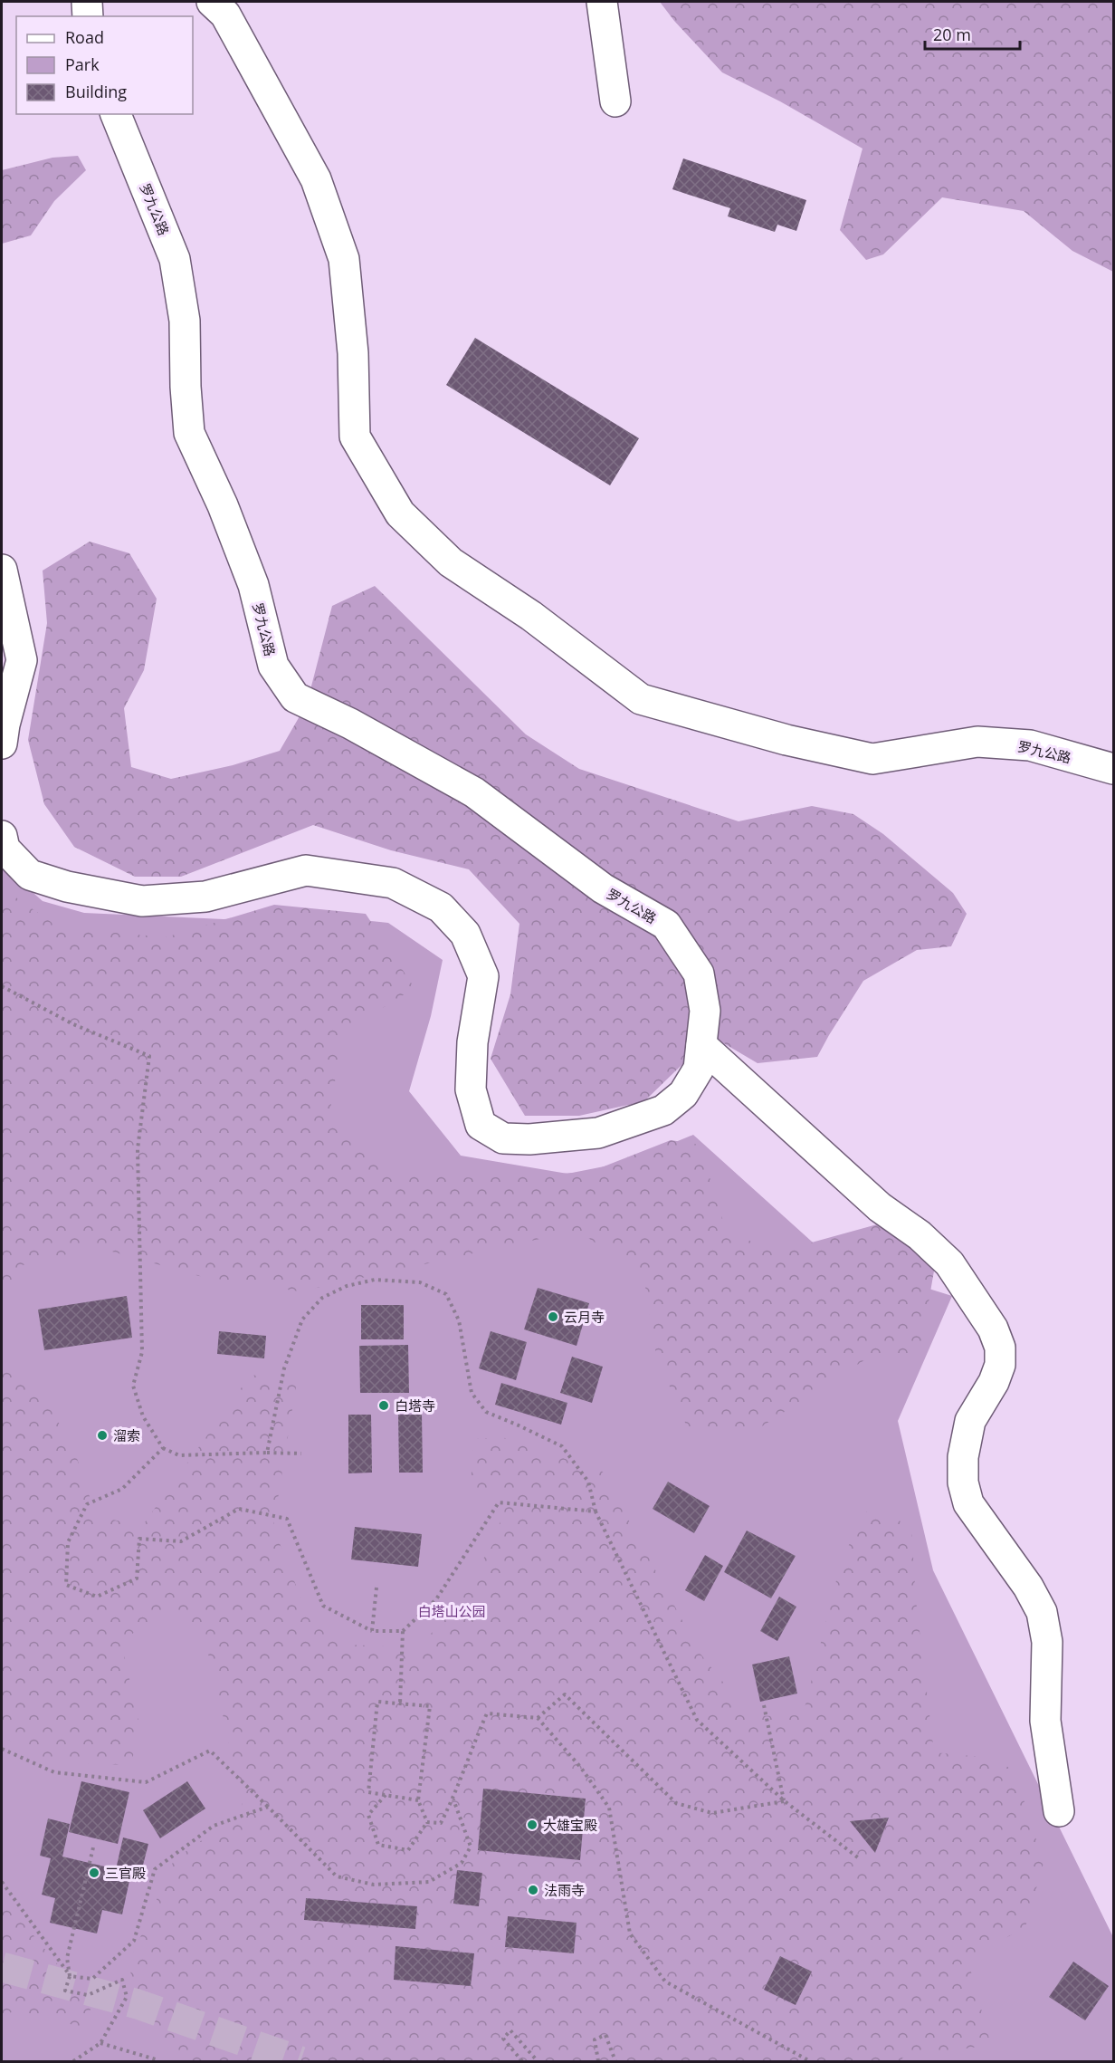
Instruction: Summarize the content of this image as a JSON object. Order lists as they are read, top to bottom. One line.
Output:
{"streets":{"street":["罗九公路"]},"parks":["白塔山公园"],"places":["云月寺","白塔寺","溜索","大雄宝殿","三官殿","法雨寺"],"legend":["Road","Park","Building"],"scale_bar":"20 m"}
